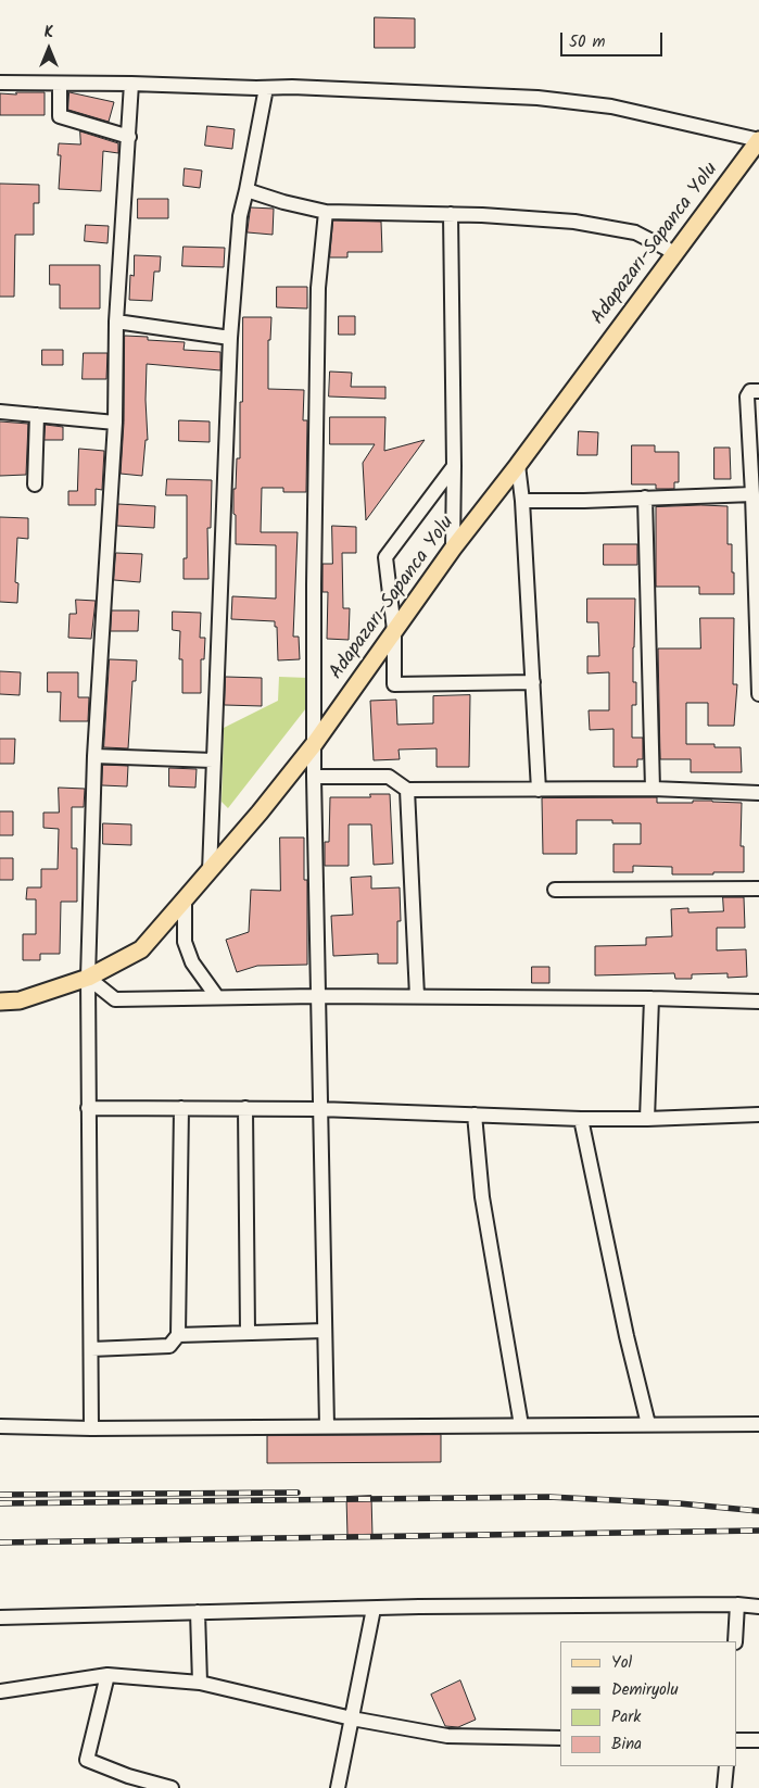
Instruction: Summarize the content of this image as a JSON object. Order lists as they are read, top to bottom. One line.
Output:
{"streets":{"main road":["Adapazarı-Sapanca Yolu"]},"legend":["Yol","Demiryolu","Park","Bina"],"scale_bar":"50 m","north":"top"}
